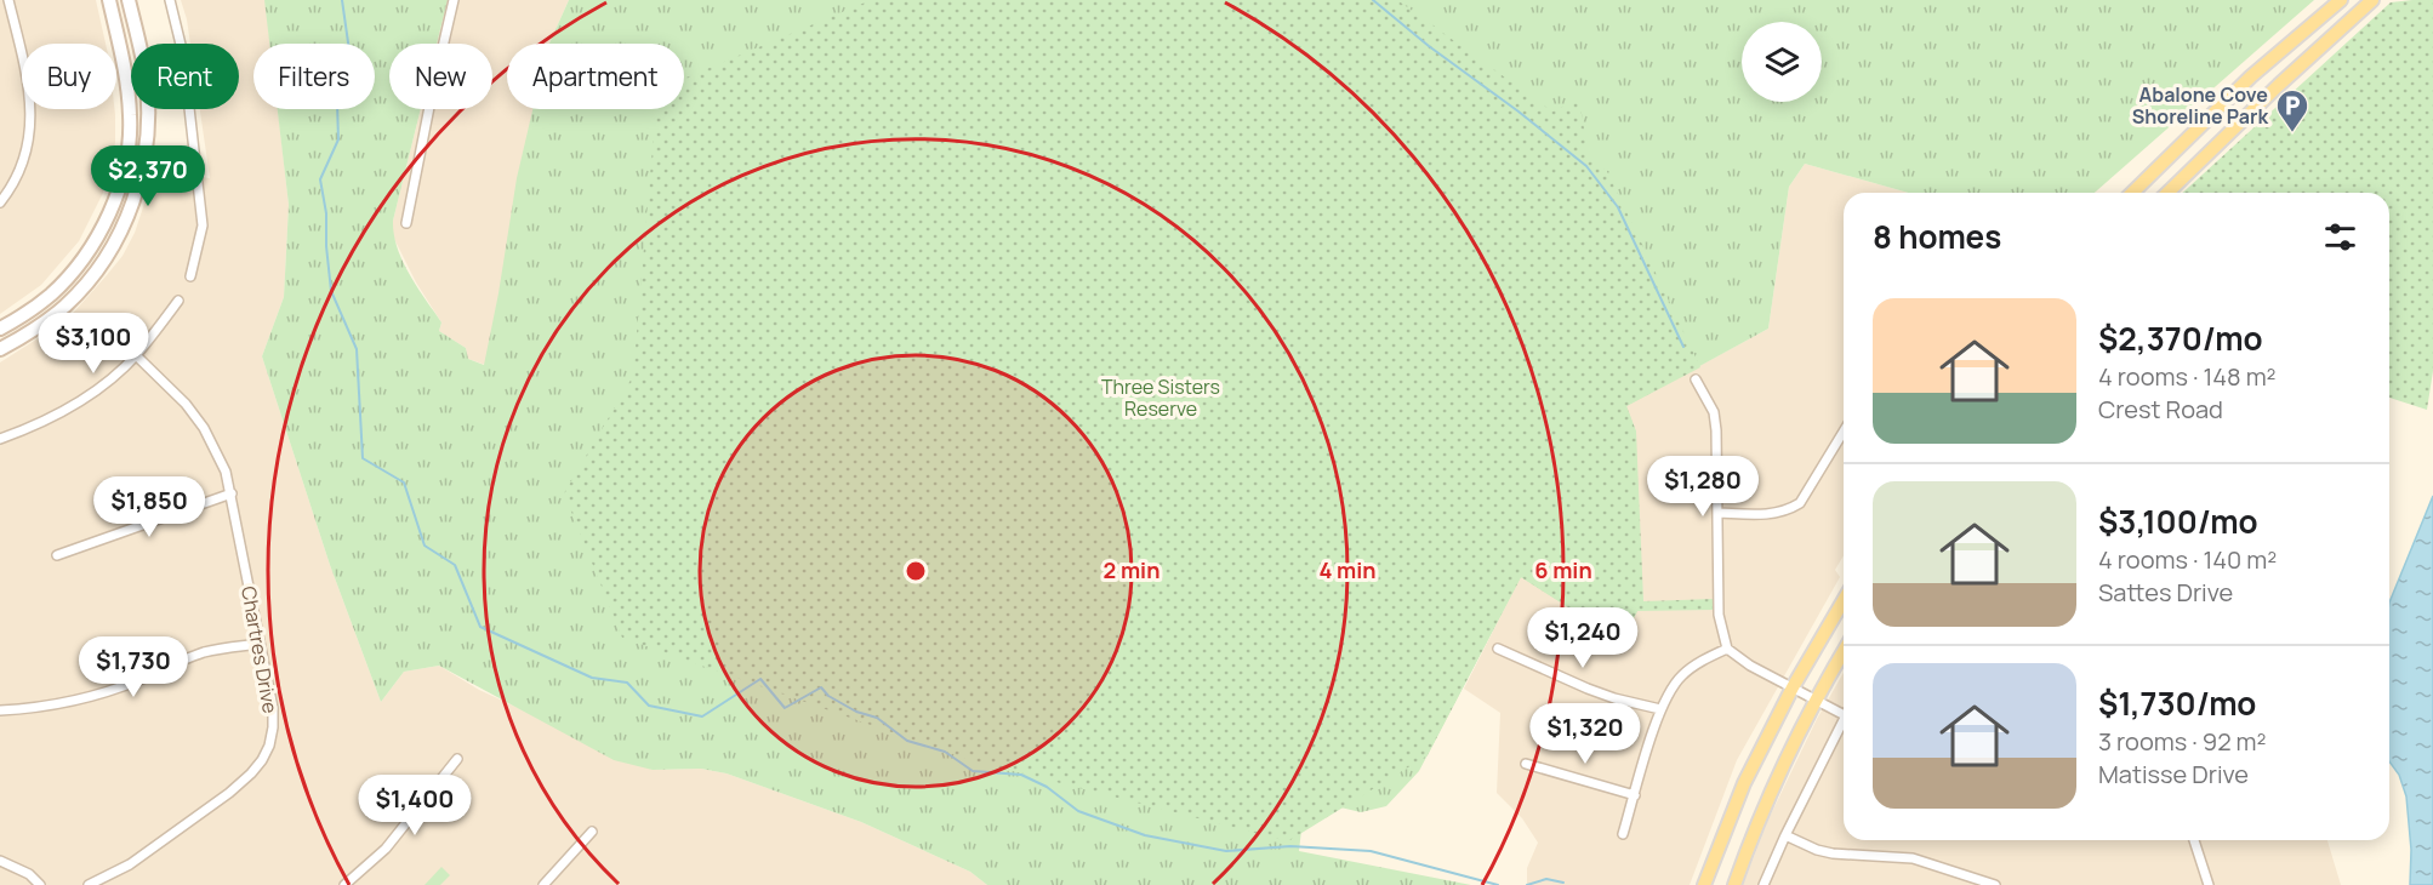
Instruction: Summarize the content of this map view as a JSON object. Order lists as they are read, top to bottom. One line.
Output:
{"streets":{"street":["Chartres Drive"]},"parks":["Three Sisters Reserve"],"places":{"parking":["Abalone Cove Shoreline Park"]},"page":{"chip":["Buy","Rent","Filters","New","Apartment"],"price":["$2,370","$3,100","$1,280","$1,850","$1,240","$1,730","$1,320","$1,400"],"heading":"8 homes","list":[{"name":"$2,370/mo","note":"4 rooms · 148 m² · Crest Road"},{"name":"$3,100/mo","note":"4 rooms · 140 m² · Sattes Drive"},{"name":"$1,730/mo","note":"3 rooms · 92 m² · Matisse Drive"}]},"rings":["2 min","4 min","6 min"]}
